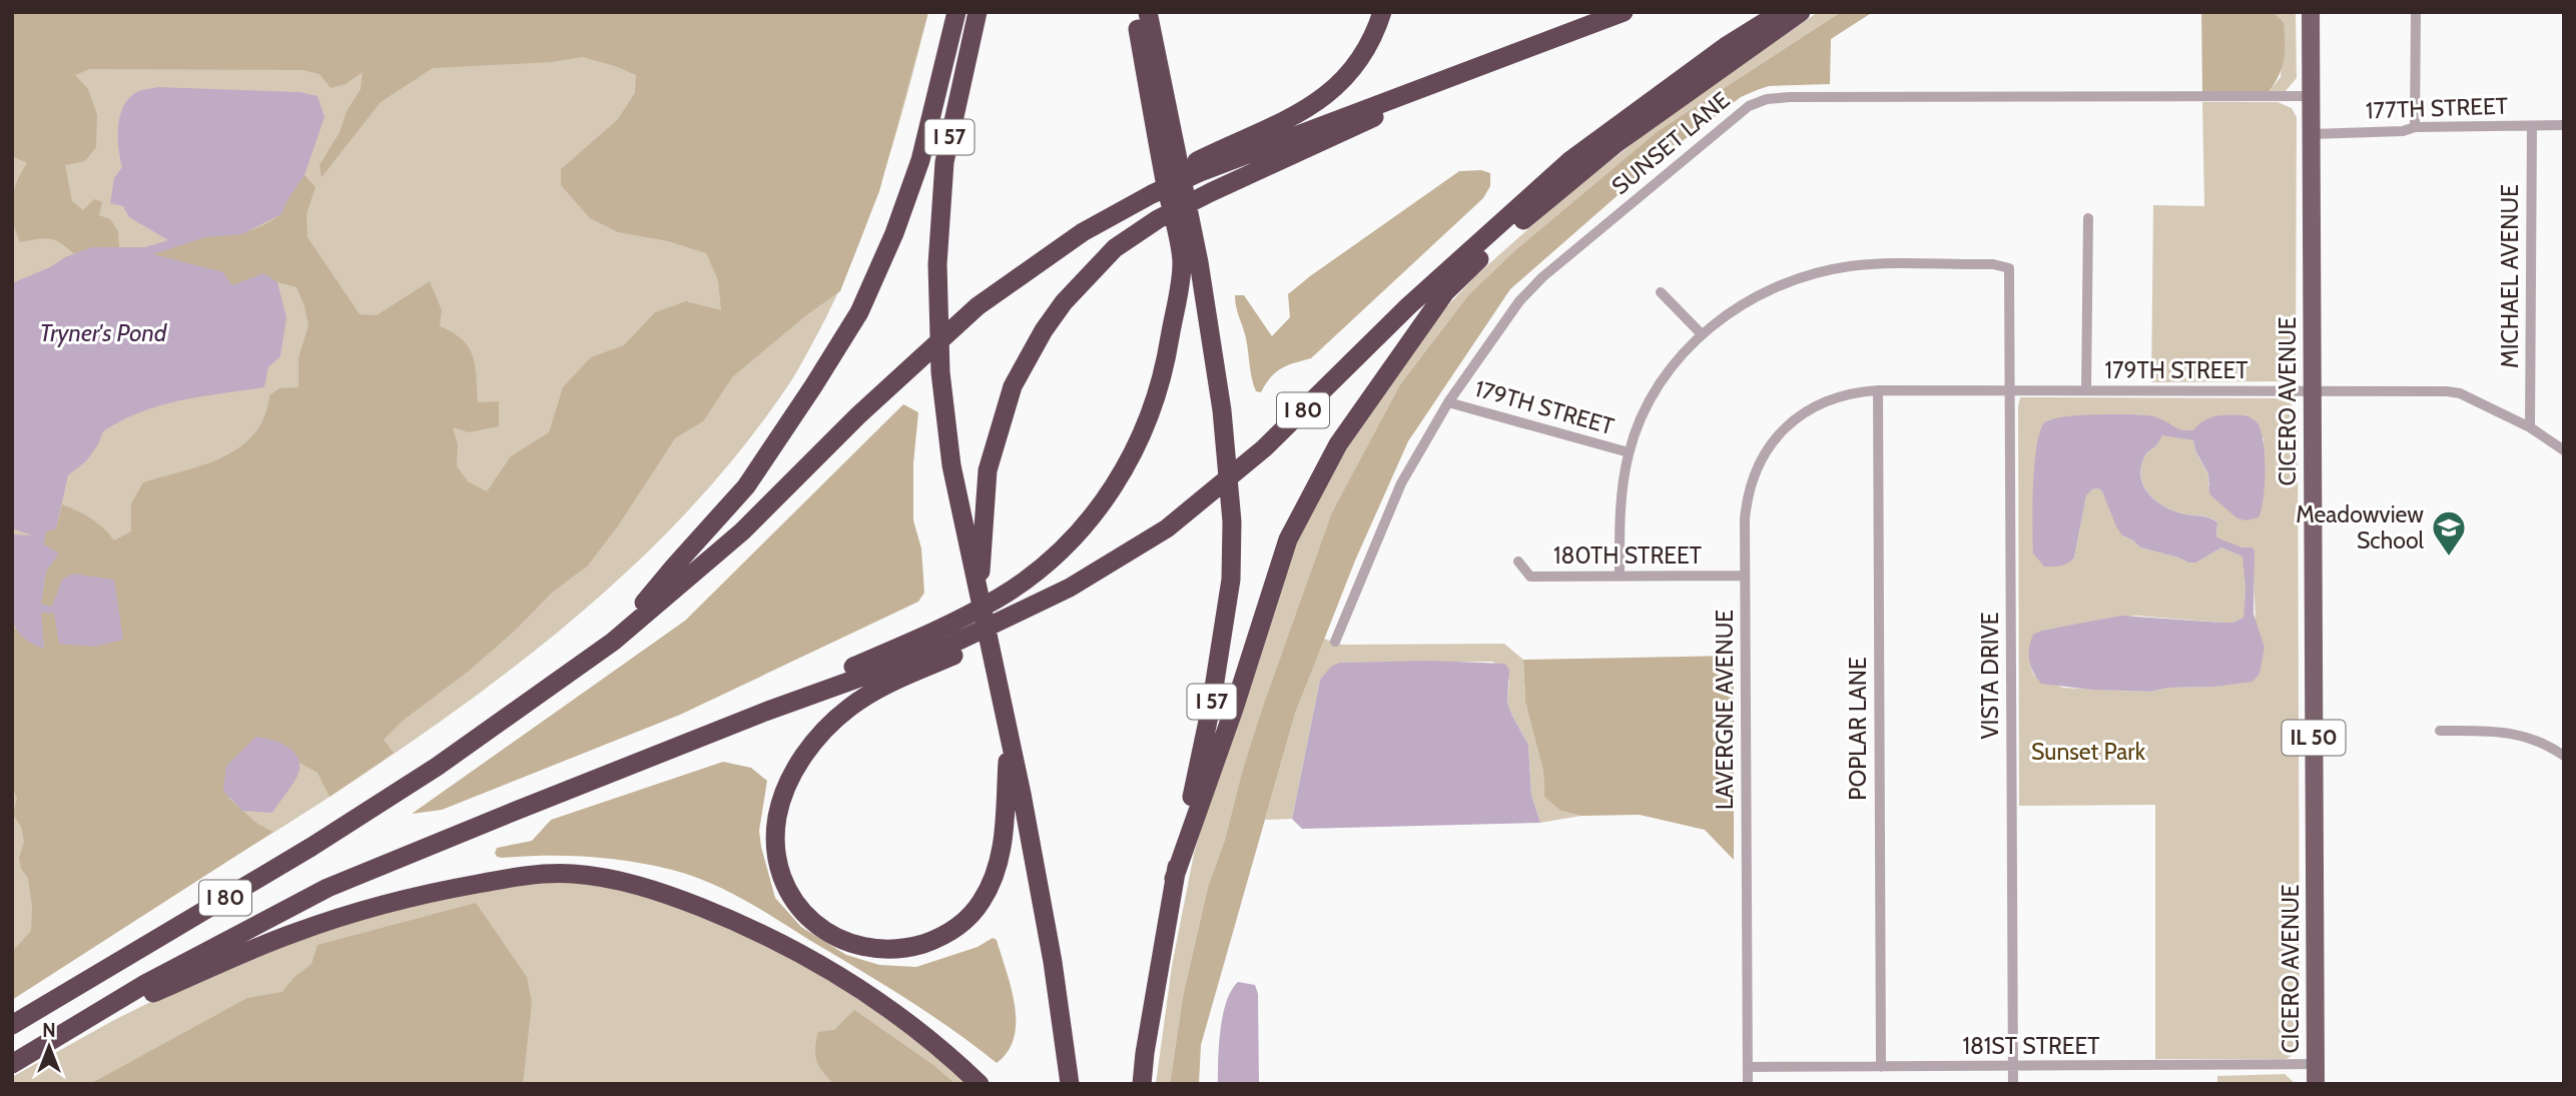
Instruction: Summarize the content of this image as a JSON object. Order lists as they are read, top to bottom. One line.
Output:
{"streets":{"highway":["I 57","I 80"],"main road":["CICERO AVENUE","IL 50"],"street":["177TH STREET","SUNSET LANE","MICHAEL AVENUE","179TH STREET","180TH STREET","VISTA DRIVE","LAVERGNE AVENUE","POPLAR LANE","181ST STREET"]},"crossings":[["177TH STREET","MICHAEL AVENUE"],["177TH STREET","CICERO AVENUE"],["SUNSET LANE","179TH STREET"],["SUNSET LANE","CICERO AVENUE"],["MICHAEL AVENUE","179TH STREET"],["179TH STREET","CICERO AVENUE"],["179TH STREET","VISTA DRIVE"],["179TH STREET","LAVERGNE AVENUE"],["179TH STREET","POPLAR LANE"],["CICERO AVENUE","181ST STREET"],["180TH STREET","LAVERGNE AVENUE"],["VISTA DRIVE","181ST STREET"],["LAVERGNE AVENUE","181ST STREET"],["POPLAR LANE","181ST STREET"]],"water":["Tryner's Pond"],"parks":["Sunset Park"],"places":{"school or university":["Meadowview School"]},"north":"top"}
